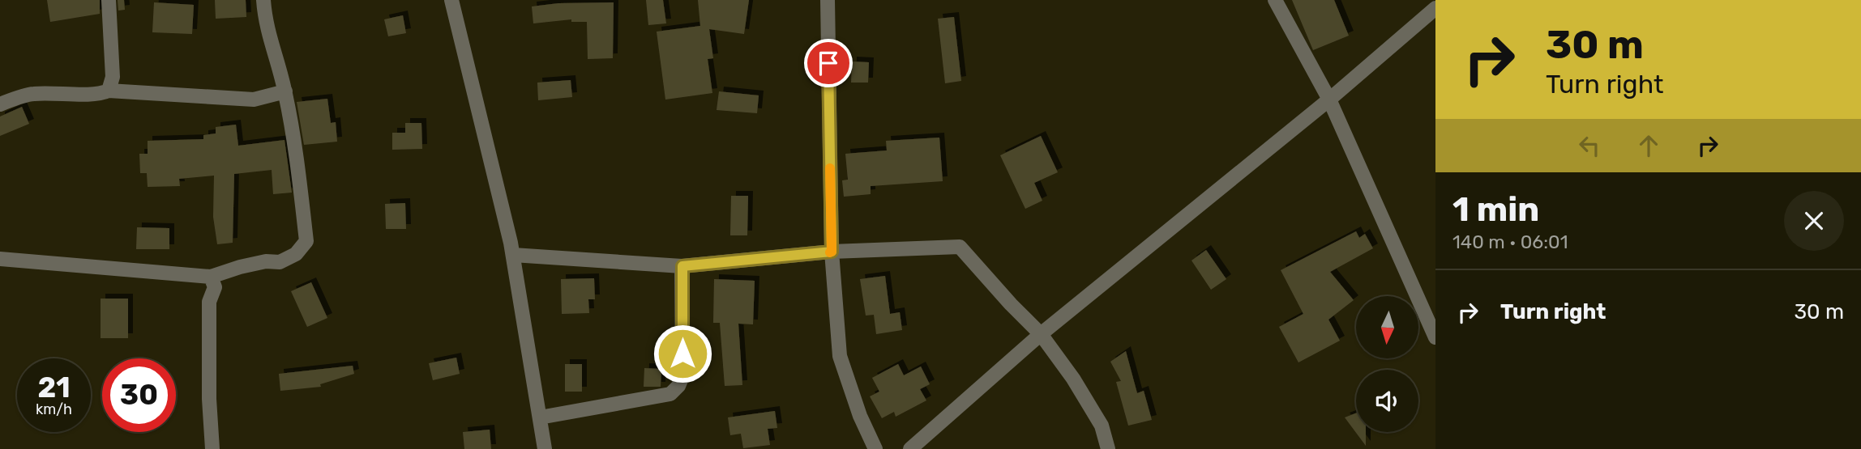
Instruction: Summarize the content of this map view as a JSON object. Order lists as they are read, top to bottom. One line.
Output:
{"north":"bottom","page":{"turn":["30 m","Turn right"],"heading":["1 min","140 m · 06:01"],"list":[{"name":"Turn right","value":"30 m"}],"speed":"21 km/h","limit":"30"}}
